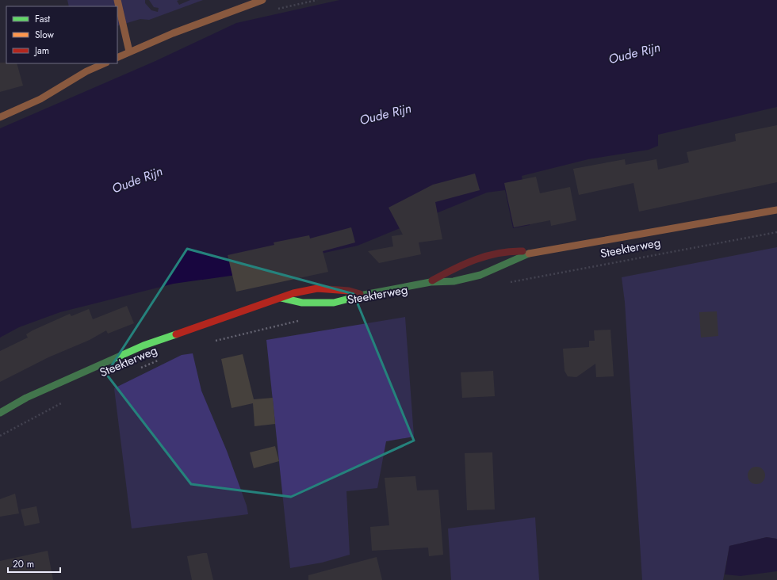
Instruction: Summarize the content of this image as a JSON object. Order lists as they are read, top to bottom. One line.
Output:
{"streets":{"main road":["Steekterweg"]},"water":["Oude Rijn"],"legend":["Fast","Slow","Jam"],"scale_bar":"20 m"}
